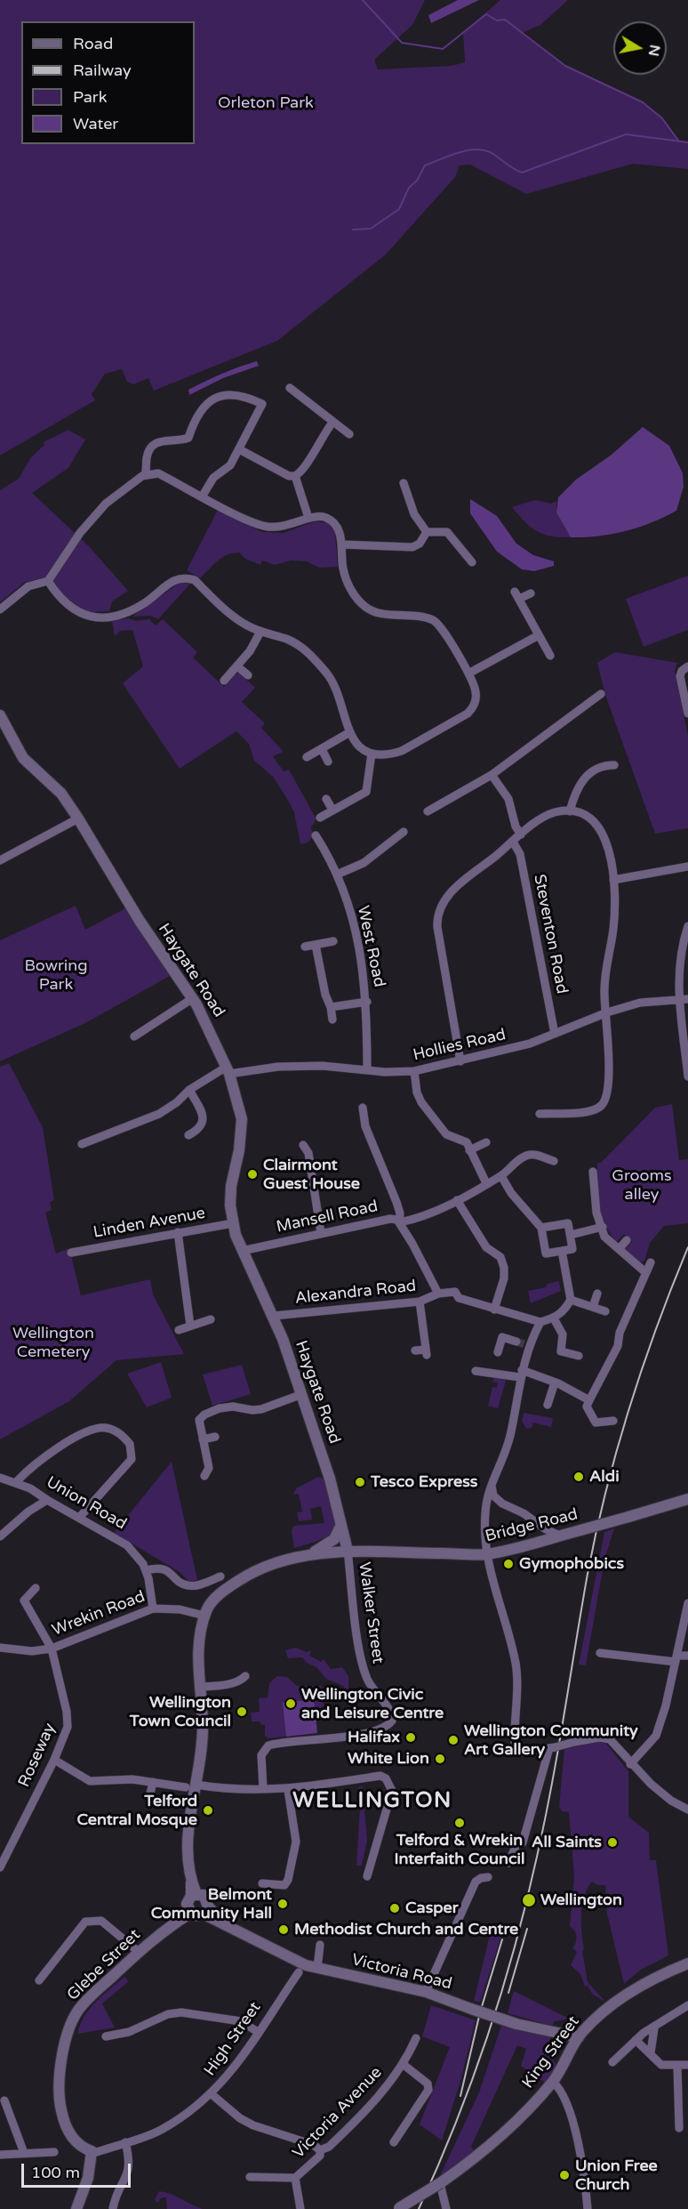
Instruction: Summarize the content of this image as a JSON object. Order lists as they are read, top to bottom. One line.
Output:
{"streets":{"street":["Steventon Road","West Road","Haygate Road","Hollies Road","Mansell Road","Linden Avenue","Alexandra Road","Union Road","Bridge Road","Walker Street","Wrekin Road","Roseway","Glebe Street","Victoria Road","High Street","King Street","Victoria Avenue"]},"crossings":[["Steventon Road","Hollies Road"],["West Road","Hollies Road"],["Haygate Road","Hollies Road"],["Haygate Road","Mansell Road"],["Haygate Road","Linden Avenue"],["Haygate Road","Alexandra Road"],["Haygate Road","Bridge Road"],["Haygate Road","Walker Street"],["Mansell Road","Alexandra Road"],["Union Road","Wrekin Road"],["Bridge Road","Walker Street"],["Wrekin Road","Roseway"],["Glebe Street","Victoria Road"],["Glebe Street","High Street"],["Victoria Road","King Street"]],"districts":["WELLINGTON"],"parks":["Orleton Park","Bowring Park","Grooms alley","Wellington Cemetery"],"places":["Clairmont Guest House","Aldi","Tesco Express","Gymophobics","Wellington Civic and Leisure Centre","Wellington Town Council","Halifax","Wellington Community Art Gallery","White Lion","Telford Central Mosque","Telford & Wrekin Interfaith Council","All Saints","Wellington","Belmont Community Hall","Casper","Methodist Church and Centre","Union Free Church"],"legend":["Road","Railway","Park","Water"],"scale_bar":"100 m","north":"right"}
